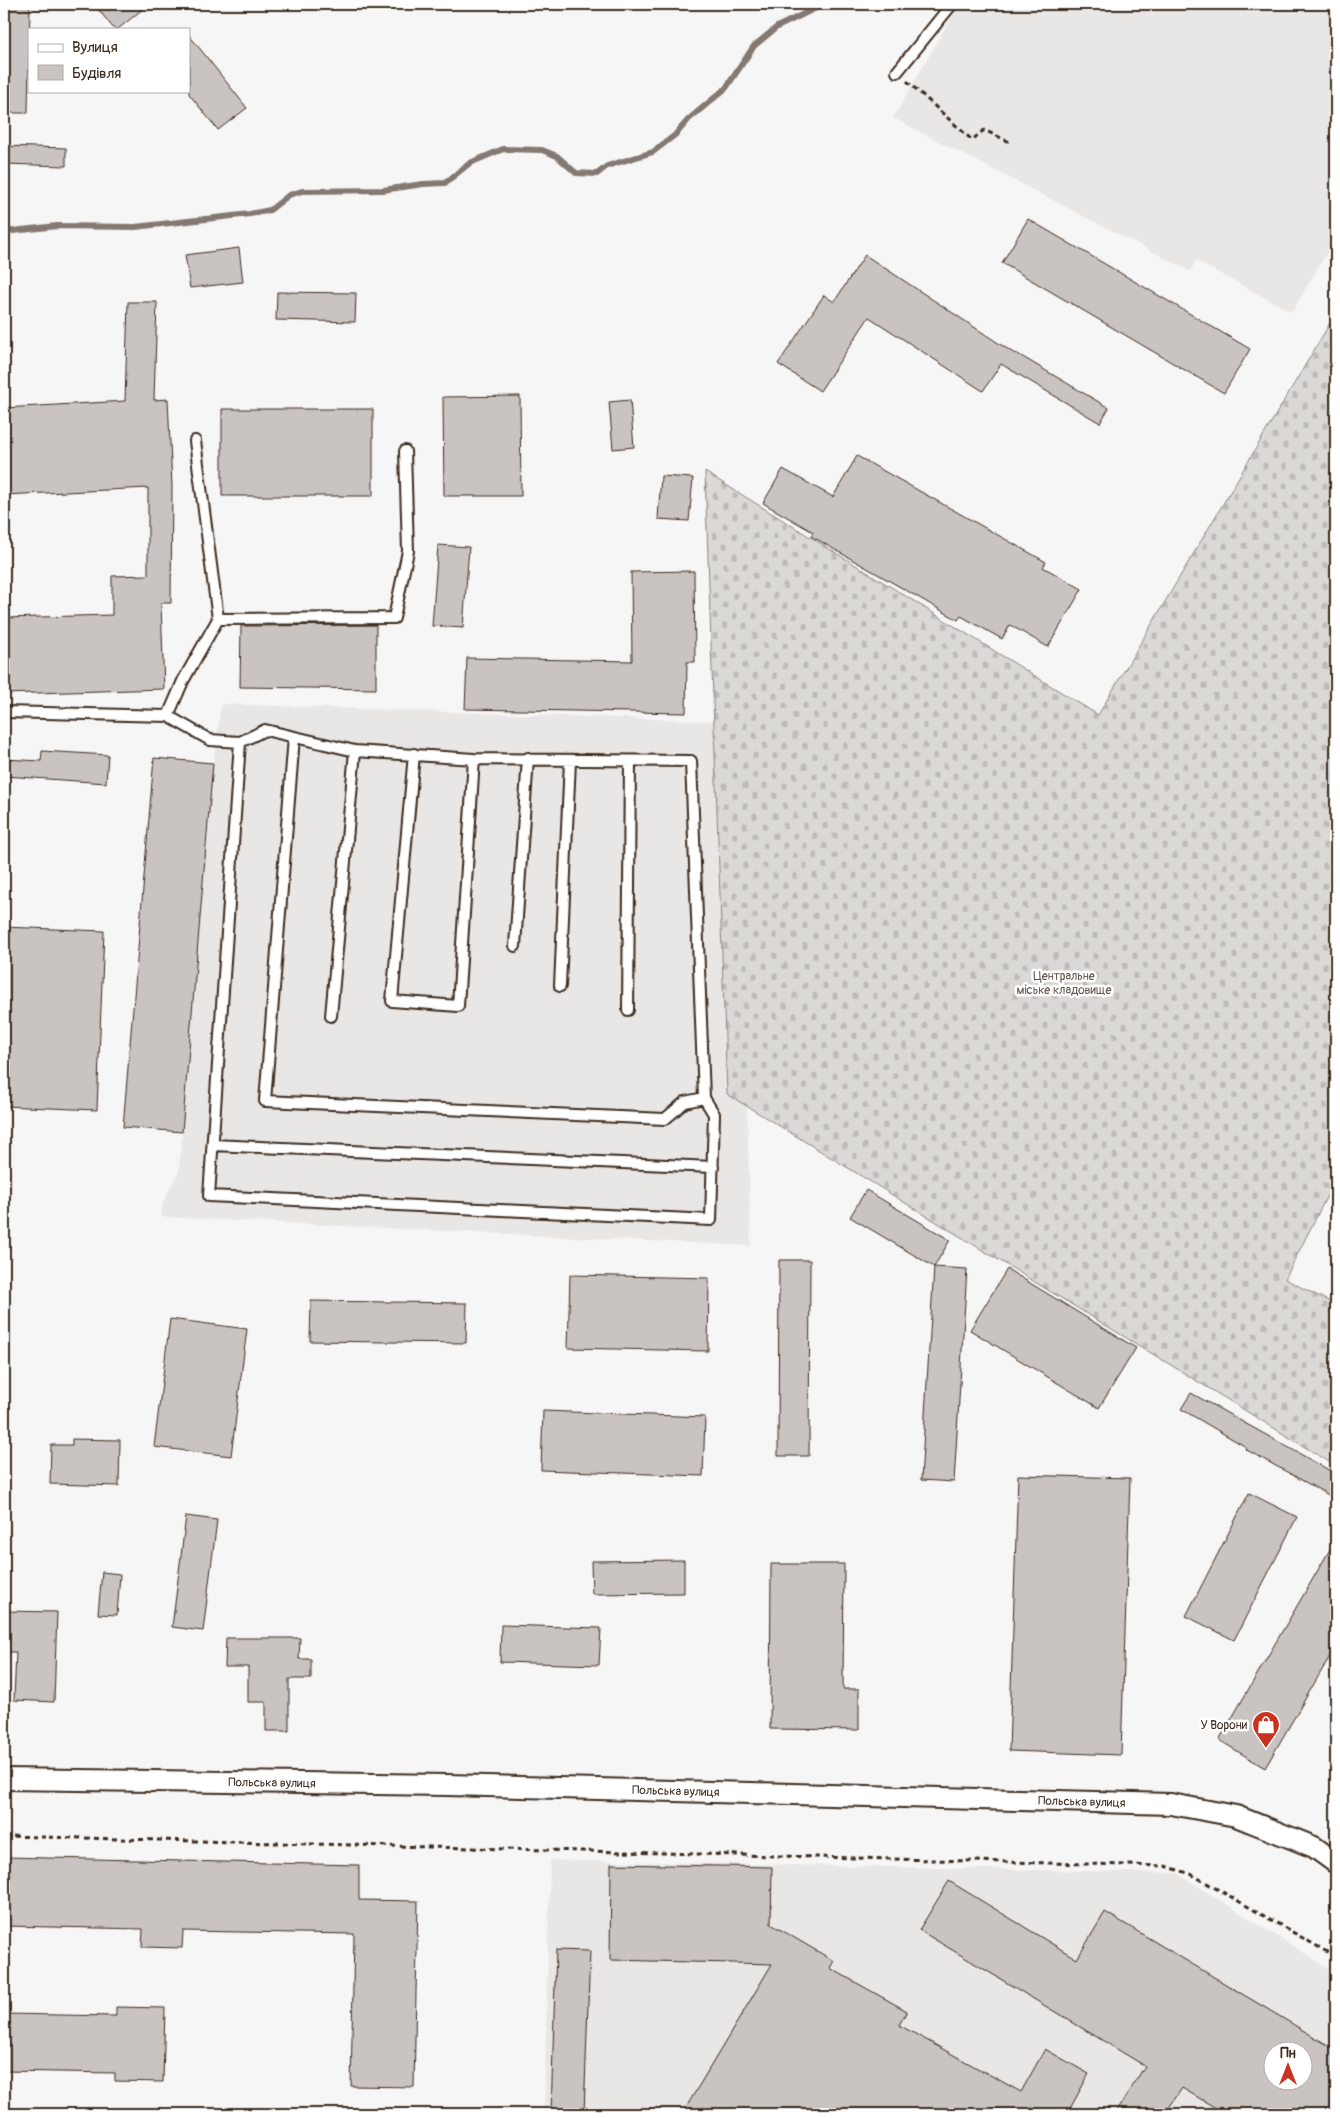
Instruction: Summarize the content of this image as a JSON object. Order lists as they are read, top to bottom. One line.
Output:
{"streets":{"street":["Польська вулиця"]},"parks":["Центральне міське кладовище"],"places":{"shop":["У Ворони"]},"legend":["Вулиця","Будівля"],"north":"top"}
